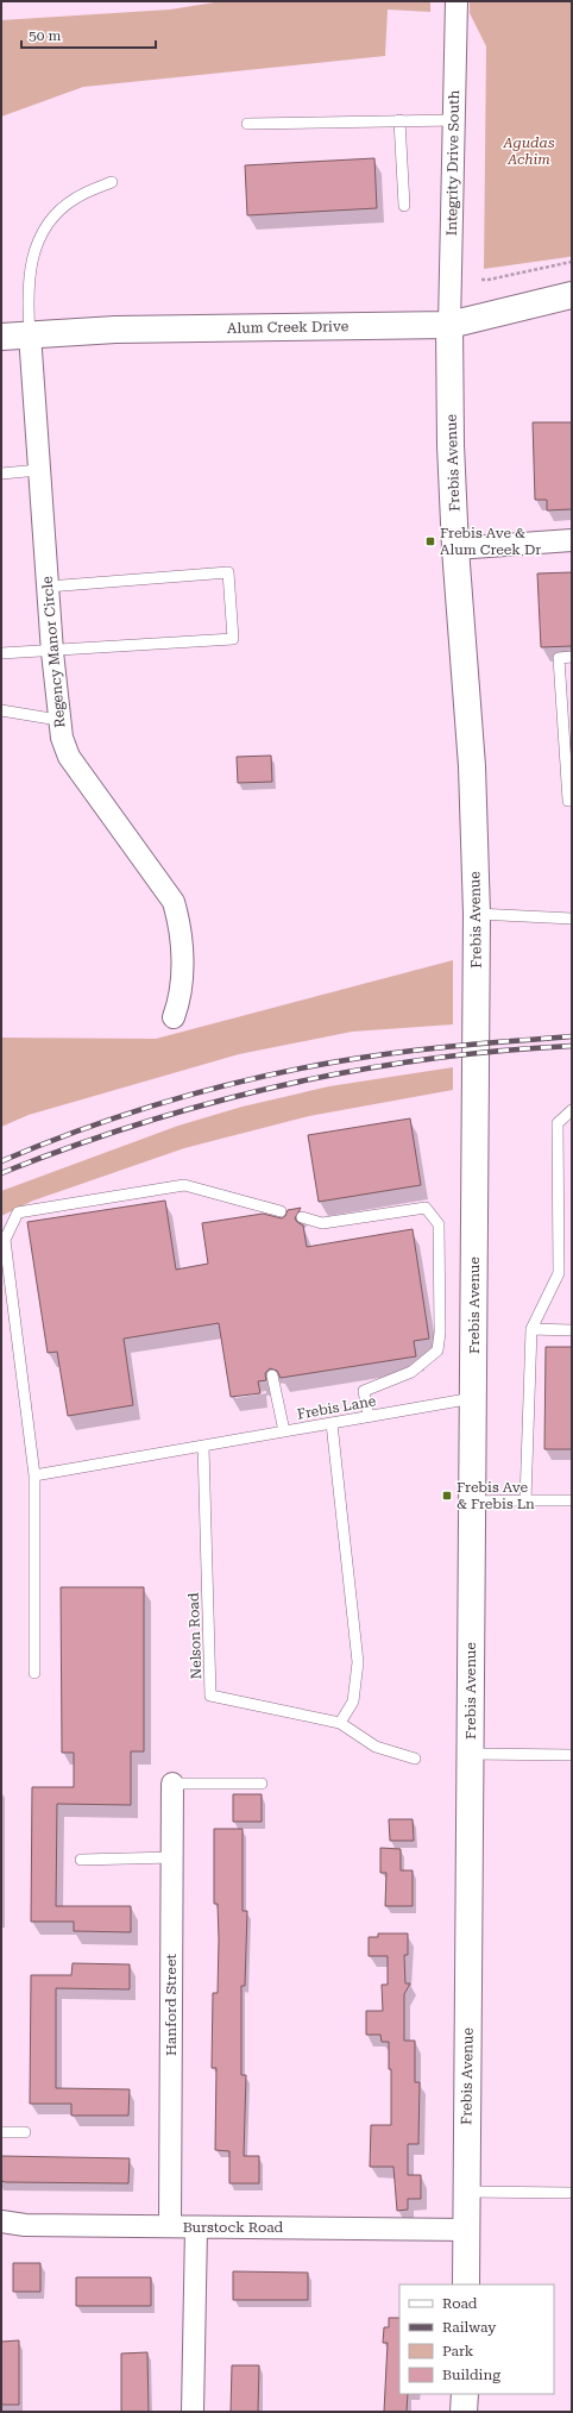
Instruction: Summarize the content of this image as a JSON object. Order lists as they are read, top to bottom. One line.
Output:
{"streets":{"main road":["Alum Creek Drive","Frebis Avenue"],"street":["Integrity Drive South","Regency Manor Circle","Hanford Street","Burstock Road"],"lane":["Frebis Lane","Nelson Road"]},"crossings":[["Integrity Drive South","Alum Creek Drive"],["Integrity Drive South","Frebis Avenue"],["Alum Creek Drive","Frebis Avenue"],["Alum Creek Drive","Regency Manor Circle"],["Frebis Avenue","Frebis Lane"],["Frebis Avenue","Burstock Road"],["Frebis Lane","Nelson Road"],["Hanford Street","Burstock Road"]],"parks":["Agudas Achim"],"places":{"transit":["Frebis Ave & Alum Creek Dr","Frebis Ave & Frebis Ln"]},"legend":["Road","Railway","Park","Building"],"scale_bar":"50 m"}
